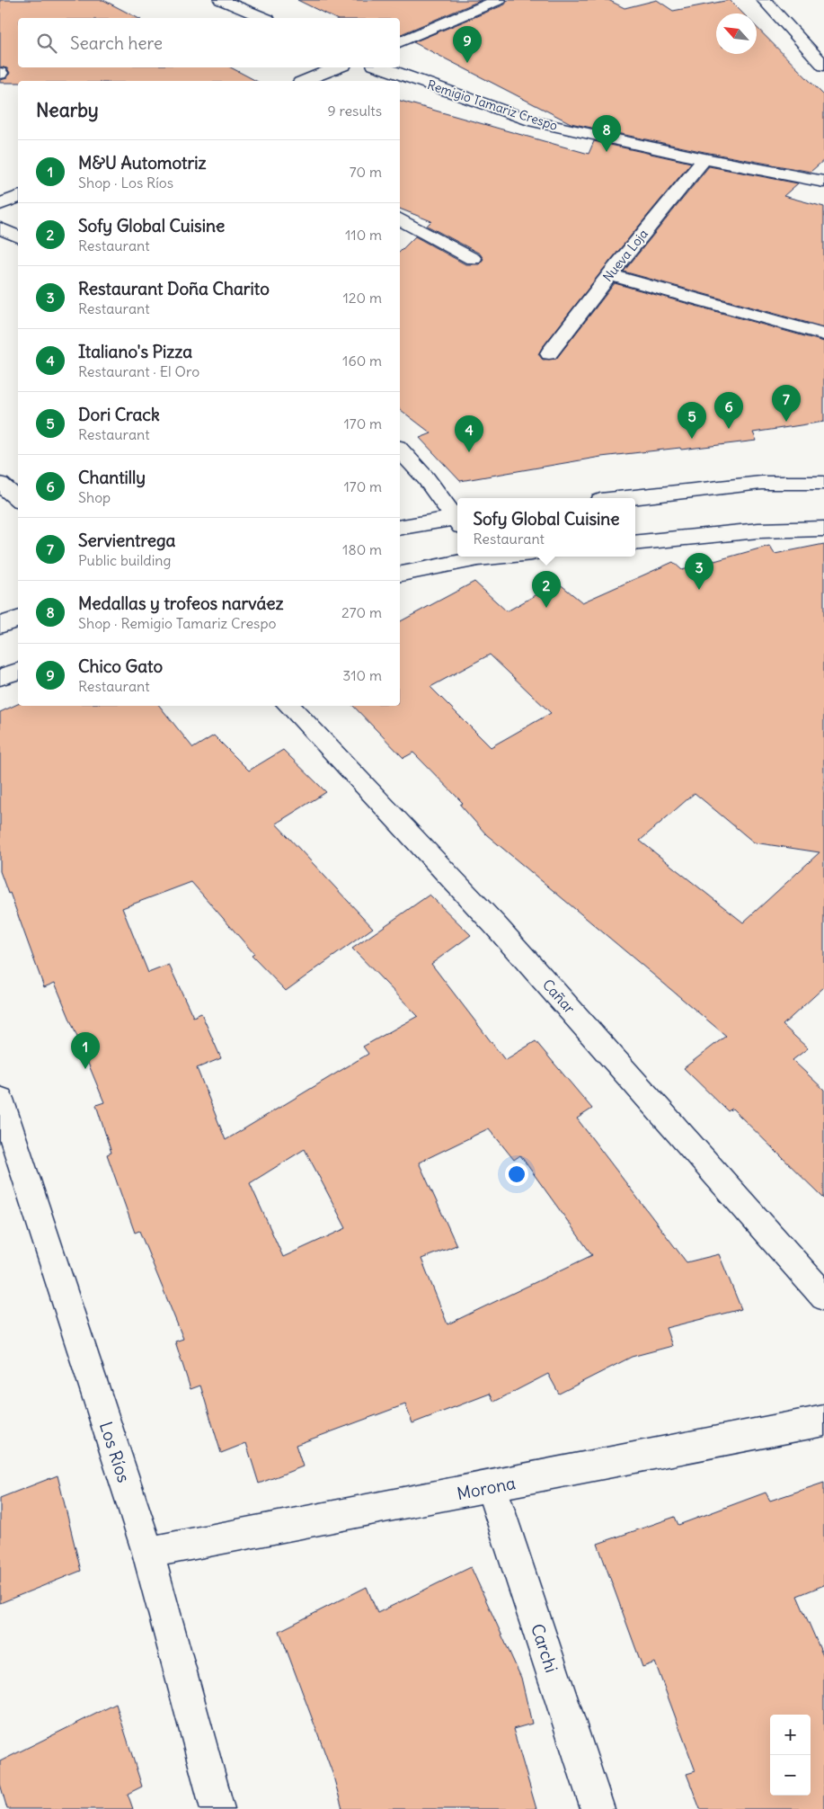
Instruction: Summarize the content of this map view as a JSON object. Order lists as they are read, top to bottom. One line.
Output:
{"streets":{"street":["Remigio Tamariz Crespo","Nueva Loja","Cañar","Los Ríos","Morona","Carchi"]},"crossings":[["Remigio Tamariz Crespo","Nueva Loja"],["Los Ríos","Morona"],["Morona","Carchi"]],"north":"top left","page":{"search":"Search here","pins":["9","8","7","6","5","4","3","2","1"],"heading":["Nearby","9 results"],"list":[{"mark":"1","name":"M&U Automotriz","note":"Shop · Los Ríos","value":"70 m"},{"mark":"2","name":"Sofy Global Cuisine","note":"Restaurant","value":"110 m"},{"mark":"3","name":"Restaurant Doña Charito","note":"Restaurant","value":"120 m"},{"mark":"4","name":"Italiano's Pizza","note":"Restaurant · El Oro","value":"160 m"},{"mark":"5","name":"Dori Crack","note":"Restaurant","value":"170 m"},{"mark":"6","name":"Chantilly","note":"Shop","value":"170 m"},{"mark":"7","name":"Servientrega","note":"Public building","value":"180 m"},{"mark":"8","name":"Medallas y trofeos narváez","note":"Shop · Remigio Tamariz Crespo","value":"270 m"},{"mark":"9","name":"Chico Gato","note":"Restaurant","value":"310 m"}],"popup":["Sofy Global Cuisine","Restaurant"],"map_buttons":["+","−"]}}
